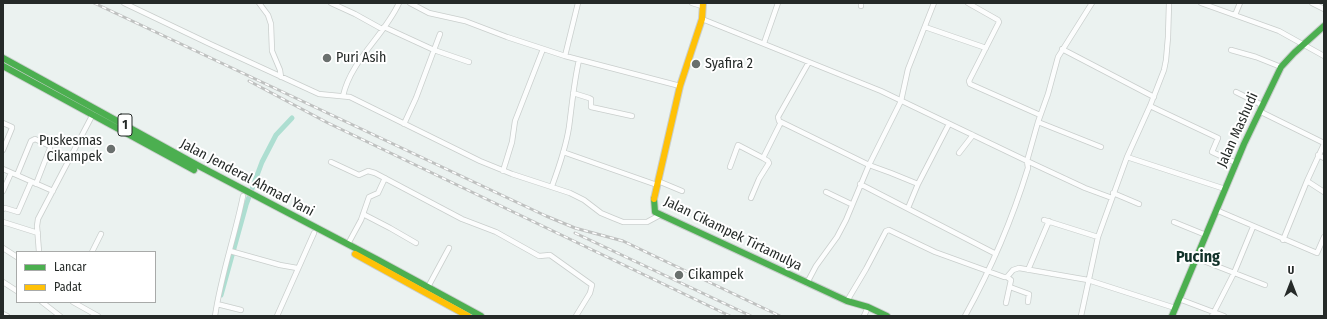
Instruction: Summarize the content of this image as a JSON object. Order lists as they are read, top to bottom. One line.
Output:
{"streets":{"main road":["1","Jalan Mashudi","Jalan Jenderal Ahmad Yani","Jalan Cikampek Tirtamulya"]},"districts":["Pucing"],"places":["Puri Asih","Syafira 2","Puskesmas Cikampek","Cikampek"],"legend":["Lancar","Padat"],"north":"top"}
